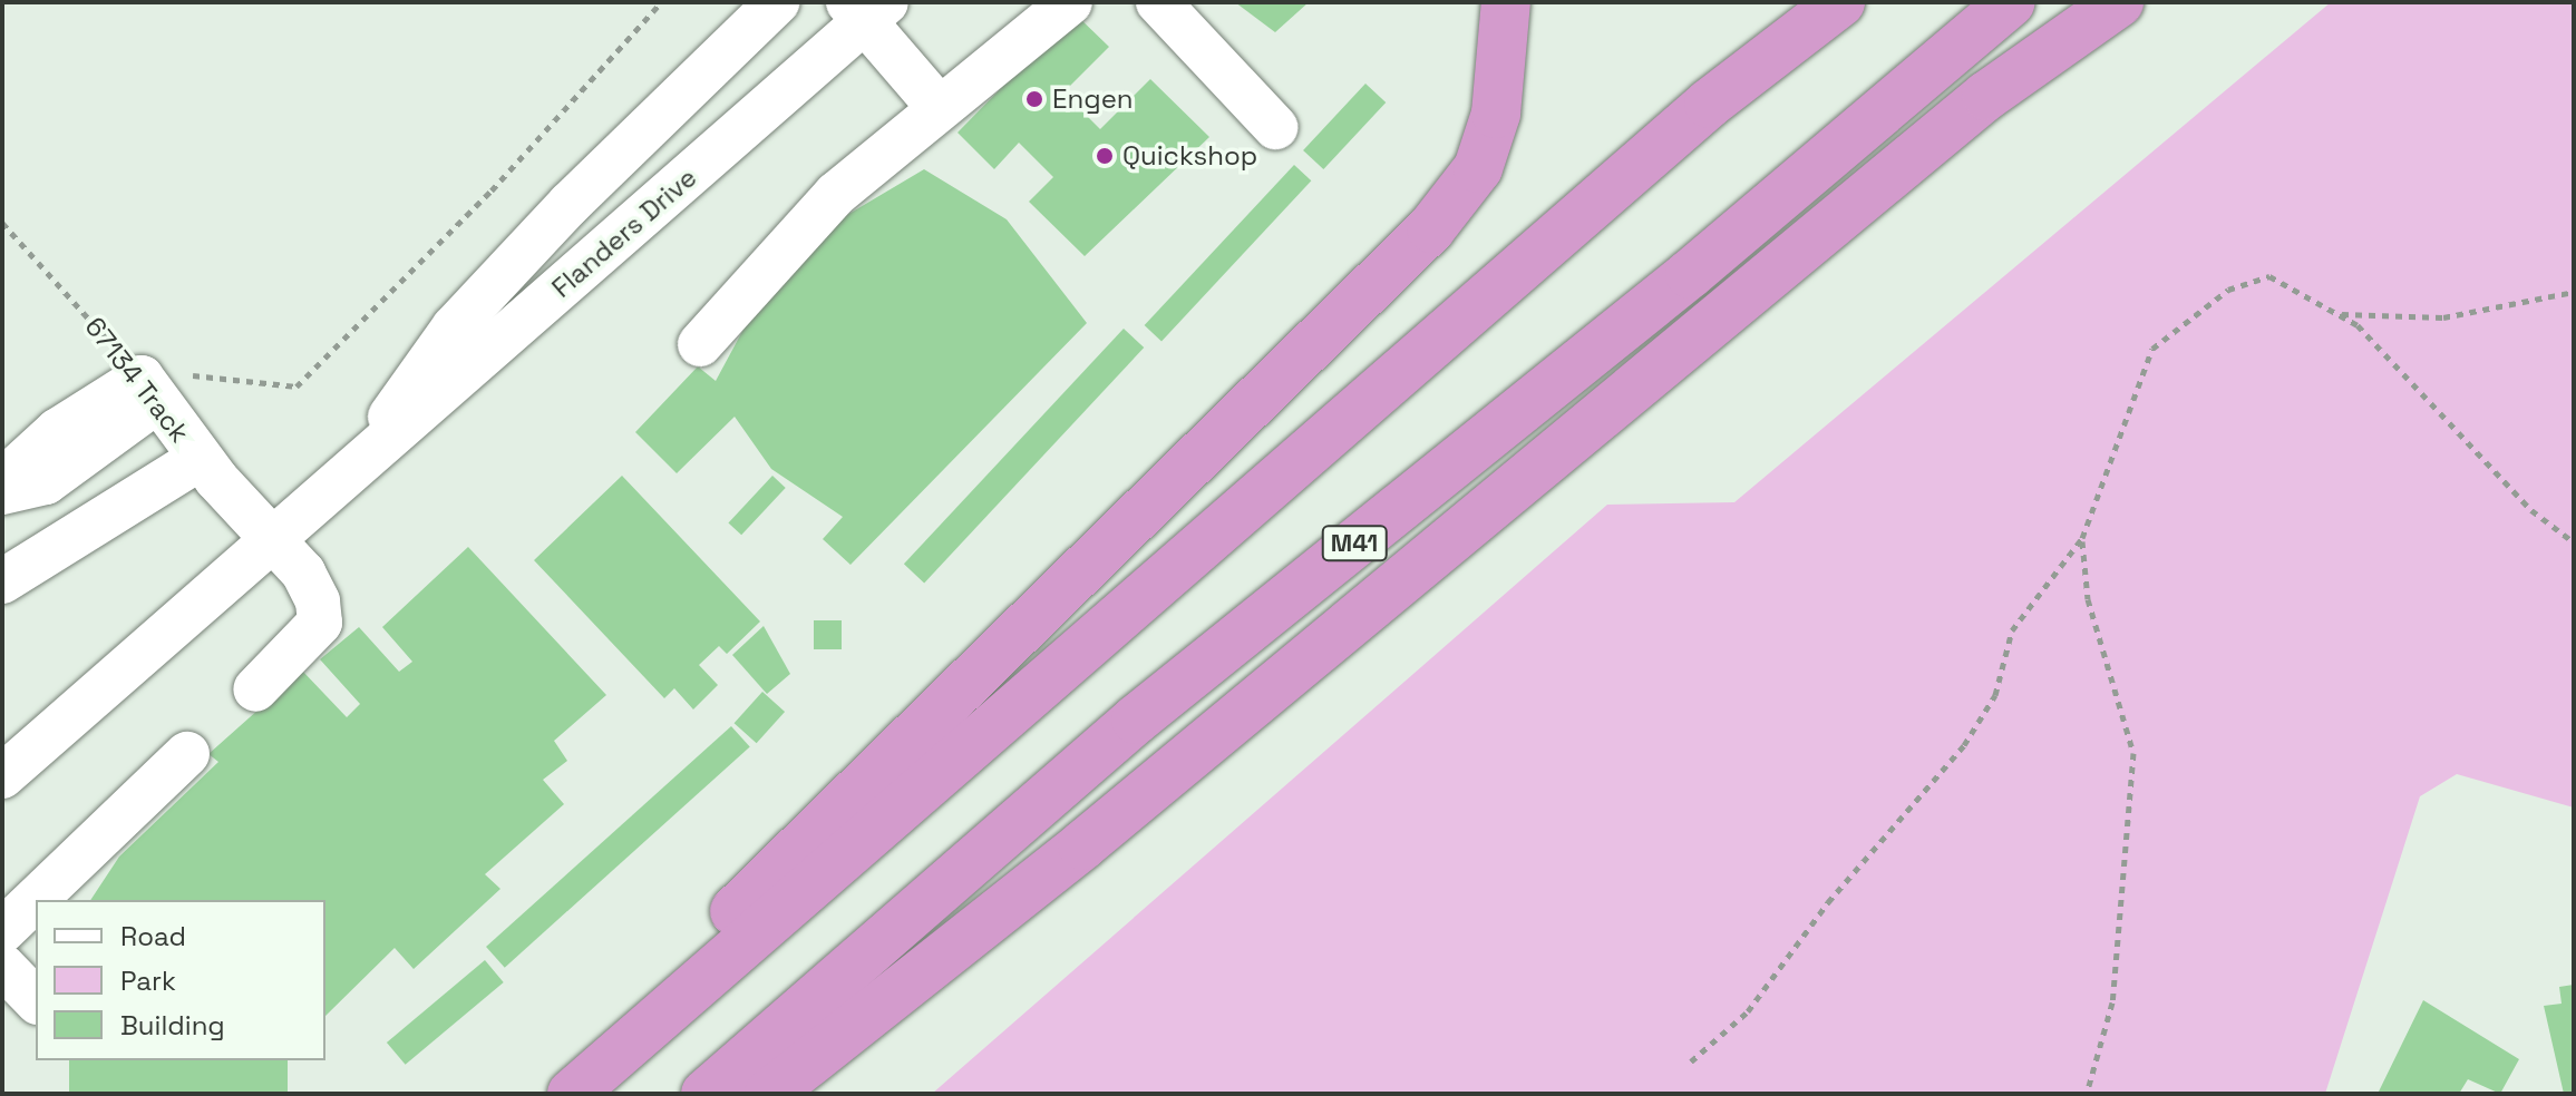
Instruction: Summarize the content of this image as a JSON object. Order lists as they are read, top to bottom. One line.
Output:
{"streets":{"highway":["M41"],"street":["Flanders Drive","67134 Track"]},"crossings":[["Flanders Drive","67134 Track"]],"places":["Engen","Quickshop"],"legend":["Road","Park","Building"]}
